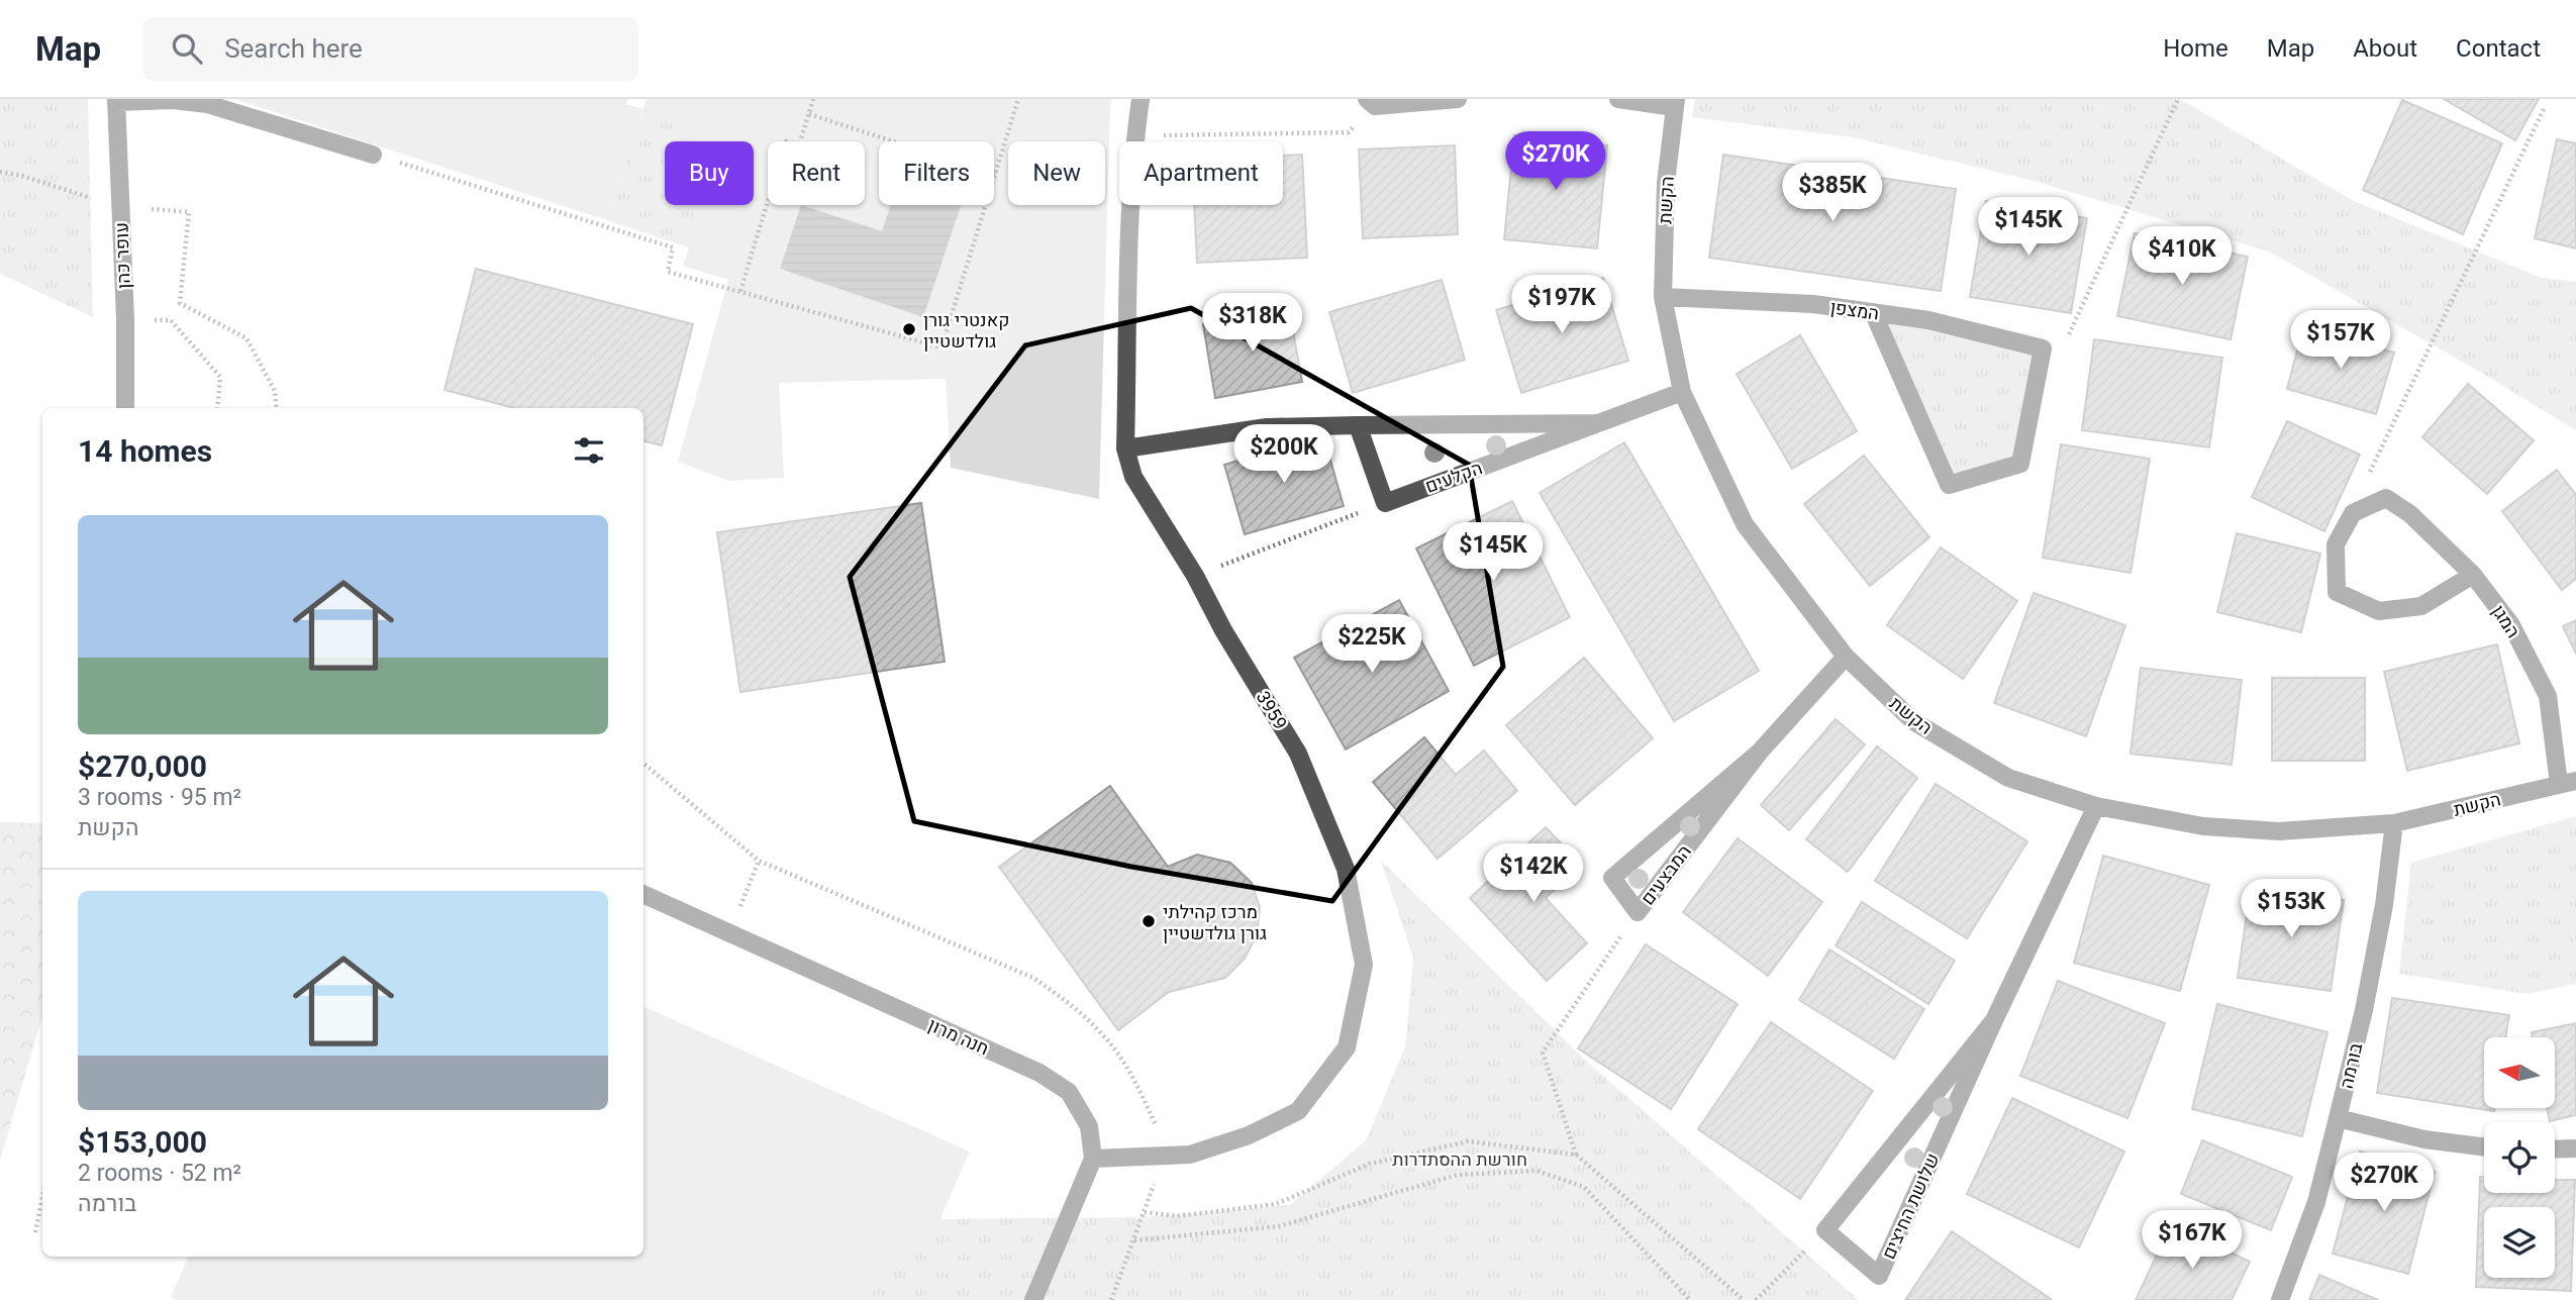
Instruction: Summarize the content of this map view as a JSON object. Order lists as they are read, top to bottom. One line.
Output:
{"streets":{"street":["הקשת","עופר כהן","המצפן","הקלעים","המגן","3959","המבצעים","חנה מרון","בורמה","שלושת החיצים"]},"crossings":[["הקשת","המצפן"],["הקשת","הקלעים"],["הקשת","המגן"],["הקשת","המבצעים"],["הקשת","בורמה"],["הקשת","שלושת החיצים"],["הקלעים","3959"],["3959","חנה מרון"]],"parks":["חורשת ההסתדרות"],"places":["קאנטרי גורן גולדשטיין","מרכז קהילתי גורן גולדשטיין"],"north":"left","page":{"header":"Map","search":"Search here","nav":["Home","Map","About","Contact"],"price":["$270K","$385K","$145K","$410K","$197K","$318K","$157K","$200K","$145K","$225K","$142K","$153K","$270K","$167K"],"chip":["Buy","Rent","Filters","New","Apartment"],"heading":"14 homes","list":[{"name":"$270,000","note":"3 rooms · 95 m² · הקשת"},{"name":"$153,000","note":"2 rooms · 52 m² · בורמה"}]}}
